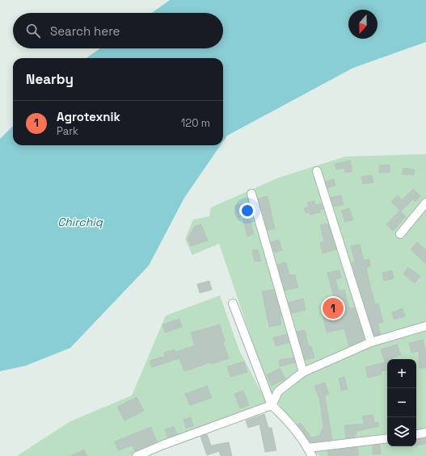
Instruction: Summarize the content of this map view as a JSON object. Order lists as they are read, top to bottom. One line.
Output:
{"water":["Chirchiq"],"north":"bottom","page":{"search":"Search here","heading":"Nearby","list":[{"mark":"1","name":"Agrotexnik","note":"Park","value":"120 m"}],"pins":"1","map_buttons":["+","−"]}}
